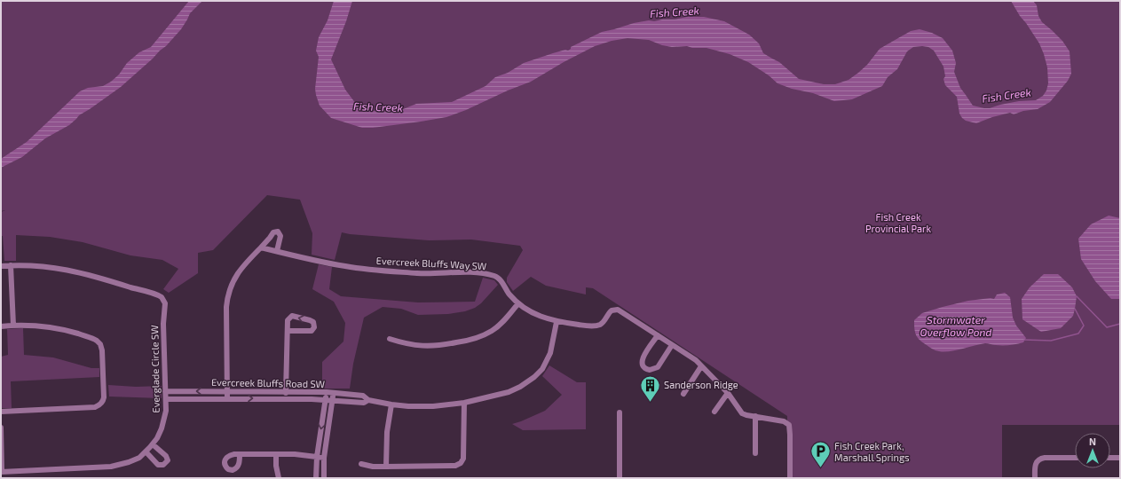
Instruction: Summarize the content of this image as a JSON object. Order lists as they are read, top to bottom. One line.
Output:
{"streets":{"street":["Evercreek Bluffs Way SW","Everglade Circle SW","Evercreek Bluffs Road SW"]},"crossings":[["Evercreek Bluffs Way SW","Evercreek Bluffs Road SW"],["Everglade Circle SW","Evercreek Bluffs Road SW"]],"water":["Fish Creek","Stormwater Overflow Pond"],"parks":["Fish Creek Provincial Park"],"places":{"building":["Sanderson Ridge"],"parking":["Fish Creek Park, Marshall Springs"]},"north":"top"}
